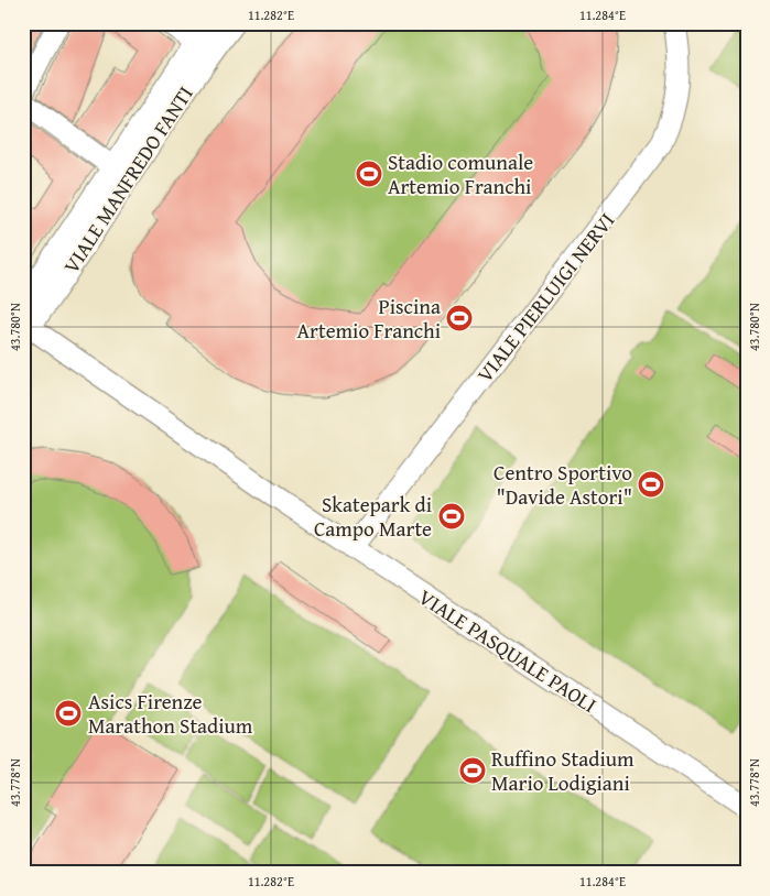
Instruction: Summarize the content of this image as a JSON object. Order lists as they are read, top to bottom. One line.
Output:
{"streets":{"street":["VIALE MANFREDO FANTI","VIALE PIERLUIGI NERVI","VIALE PASQUALE PAOLI"]},"crossings":[["VIALE MANFREDO FANTI","VIALE PASQUALE PAOLI"],["VIALE PIERLUIGI NERVI","VIALE PASQUALE PAOLI"]],"places":{"sports":["Stadio comunale Artemio Franchi","Piscina Artemio Franchi","Centro Sportivo \"Davide Astori\"","Skatepark di Campo Marte","Asics Firenze Marathon Stadium","Ruffino Stadium Mario Lodigiani"]},"coordinates":["11.282°E","11.284°E","43.780°N","43.778°N"]}
